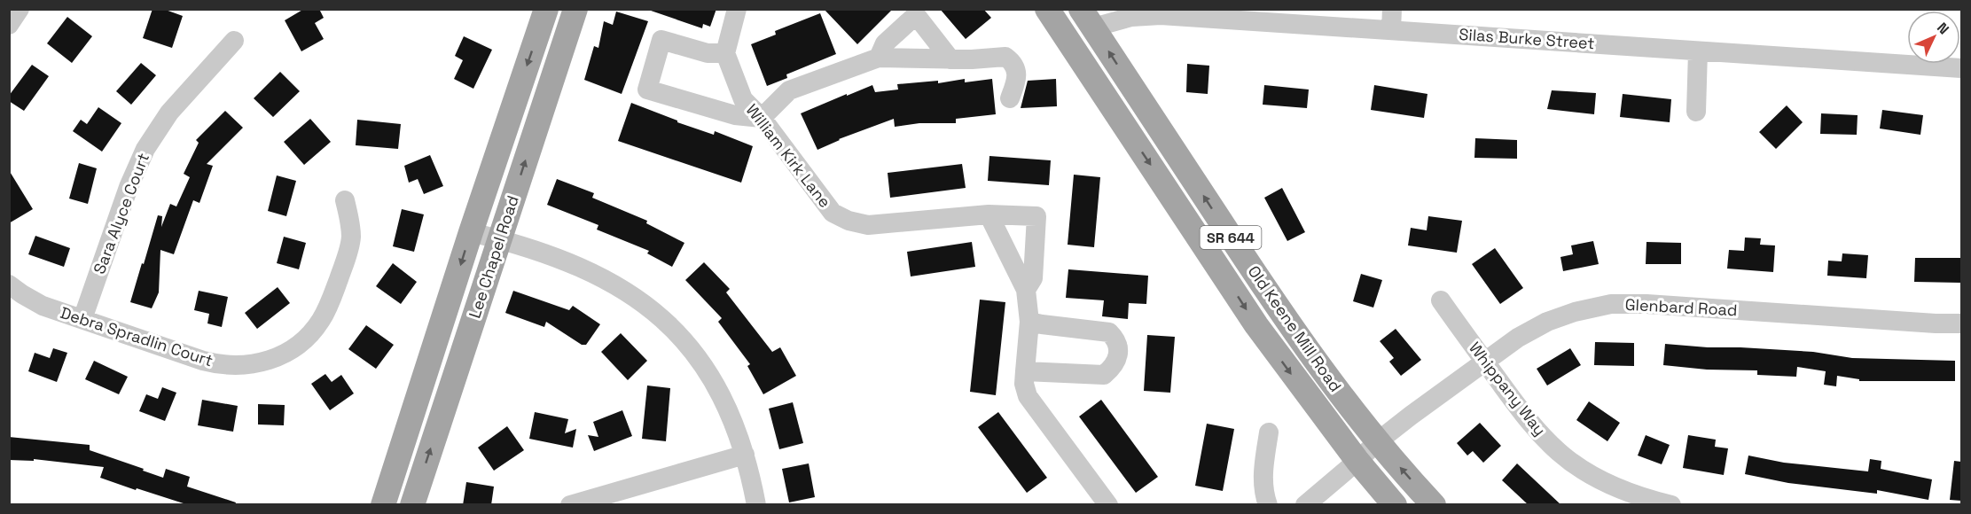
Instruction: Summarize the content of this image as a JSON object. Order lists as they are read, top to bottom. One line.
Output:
{"streets":{"main road":["SR 644","Lee Chapel Road","Old Keene Mill Road"],"street":["Silas Burke Street","William Kirk Lane","Sara Alyce Court","Glenbard Road","Debra Spradlin Court","Whippany Way"]},"crossings":[["Silas Burke Street","Old Keene Mill Road"],["Sara Alyce Court","Debra Spradlin Court"],["Glenbard Road","Old Keene Mill Road"],["Glenbard Road","Whippany Way"]],"north":"top right"}
